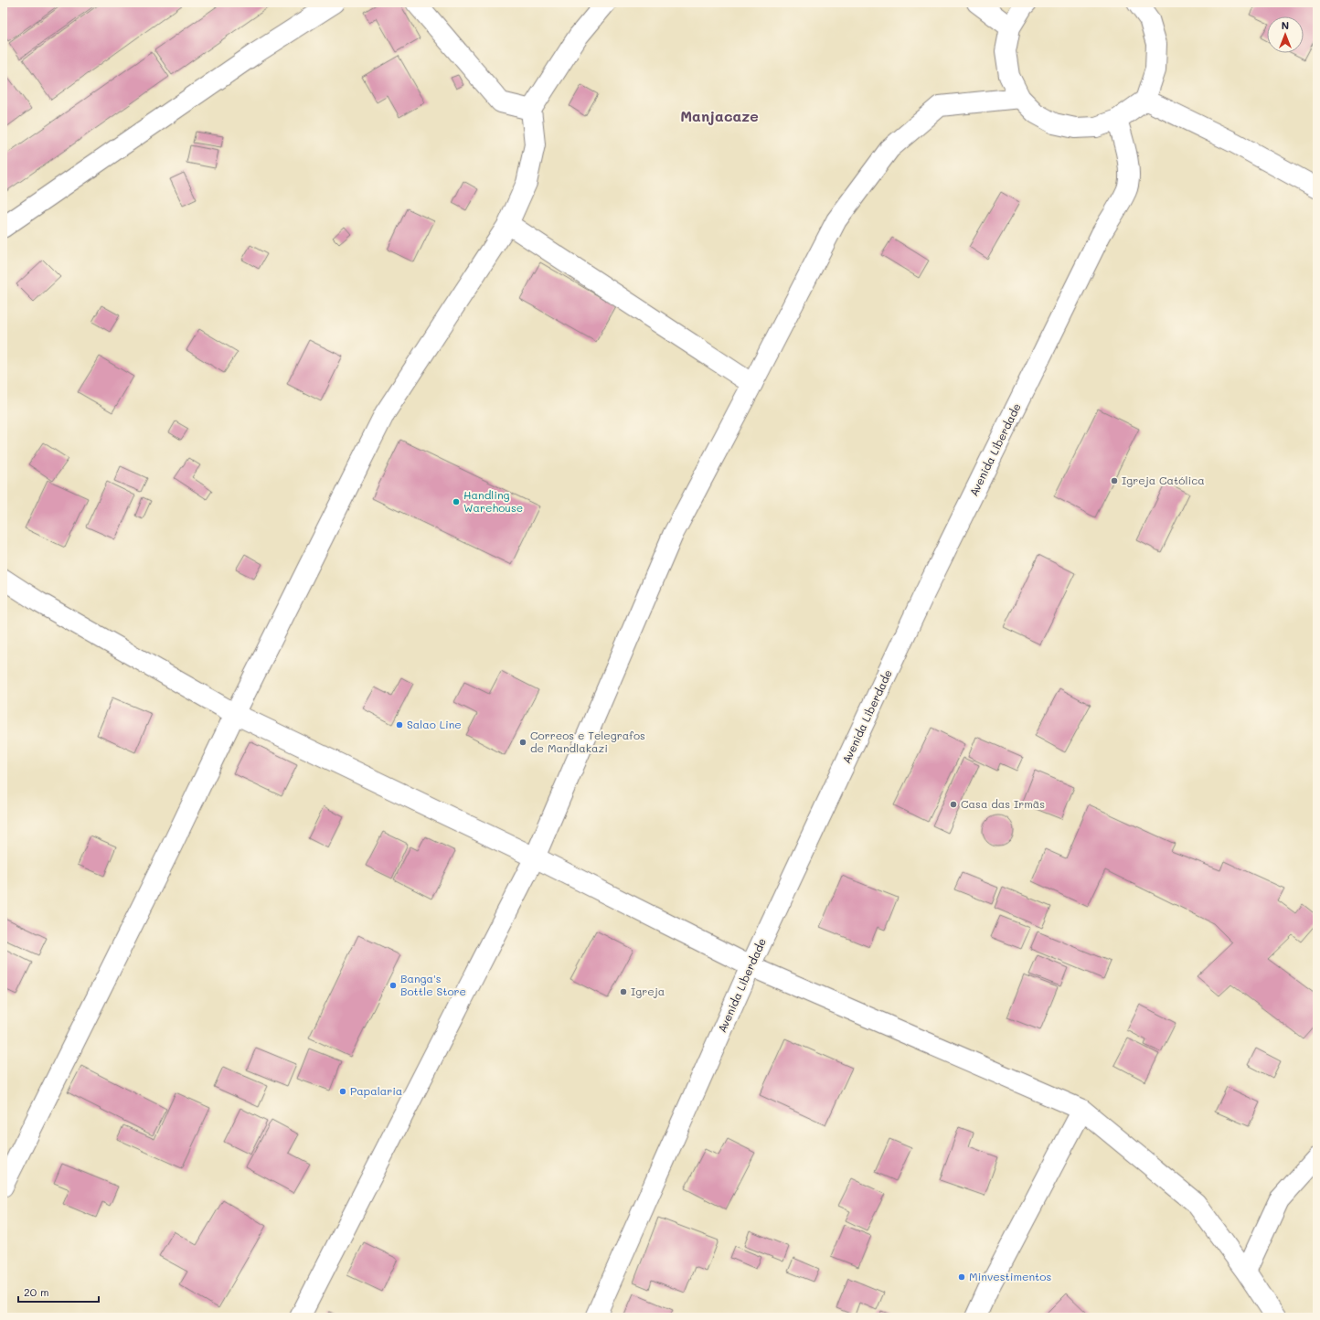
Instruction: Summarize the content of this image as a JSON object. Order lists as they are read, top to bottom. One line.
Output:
{"streets":{"street":["Avenida Liberdade"]},"districts":["Manjacaze"],"places":["Igreja Católica","Handling Warehouse","Salao Line","Correos e Telegrafos de Mandlakazi","Casa das Irmãs","Banga's Bottle Store","Igreja","Papalaria","Minvestimentos"],"scale_bar":"20 m","north":"top"}
